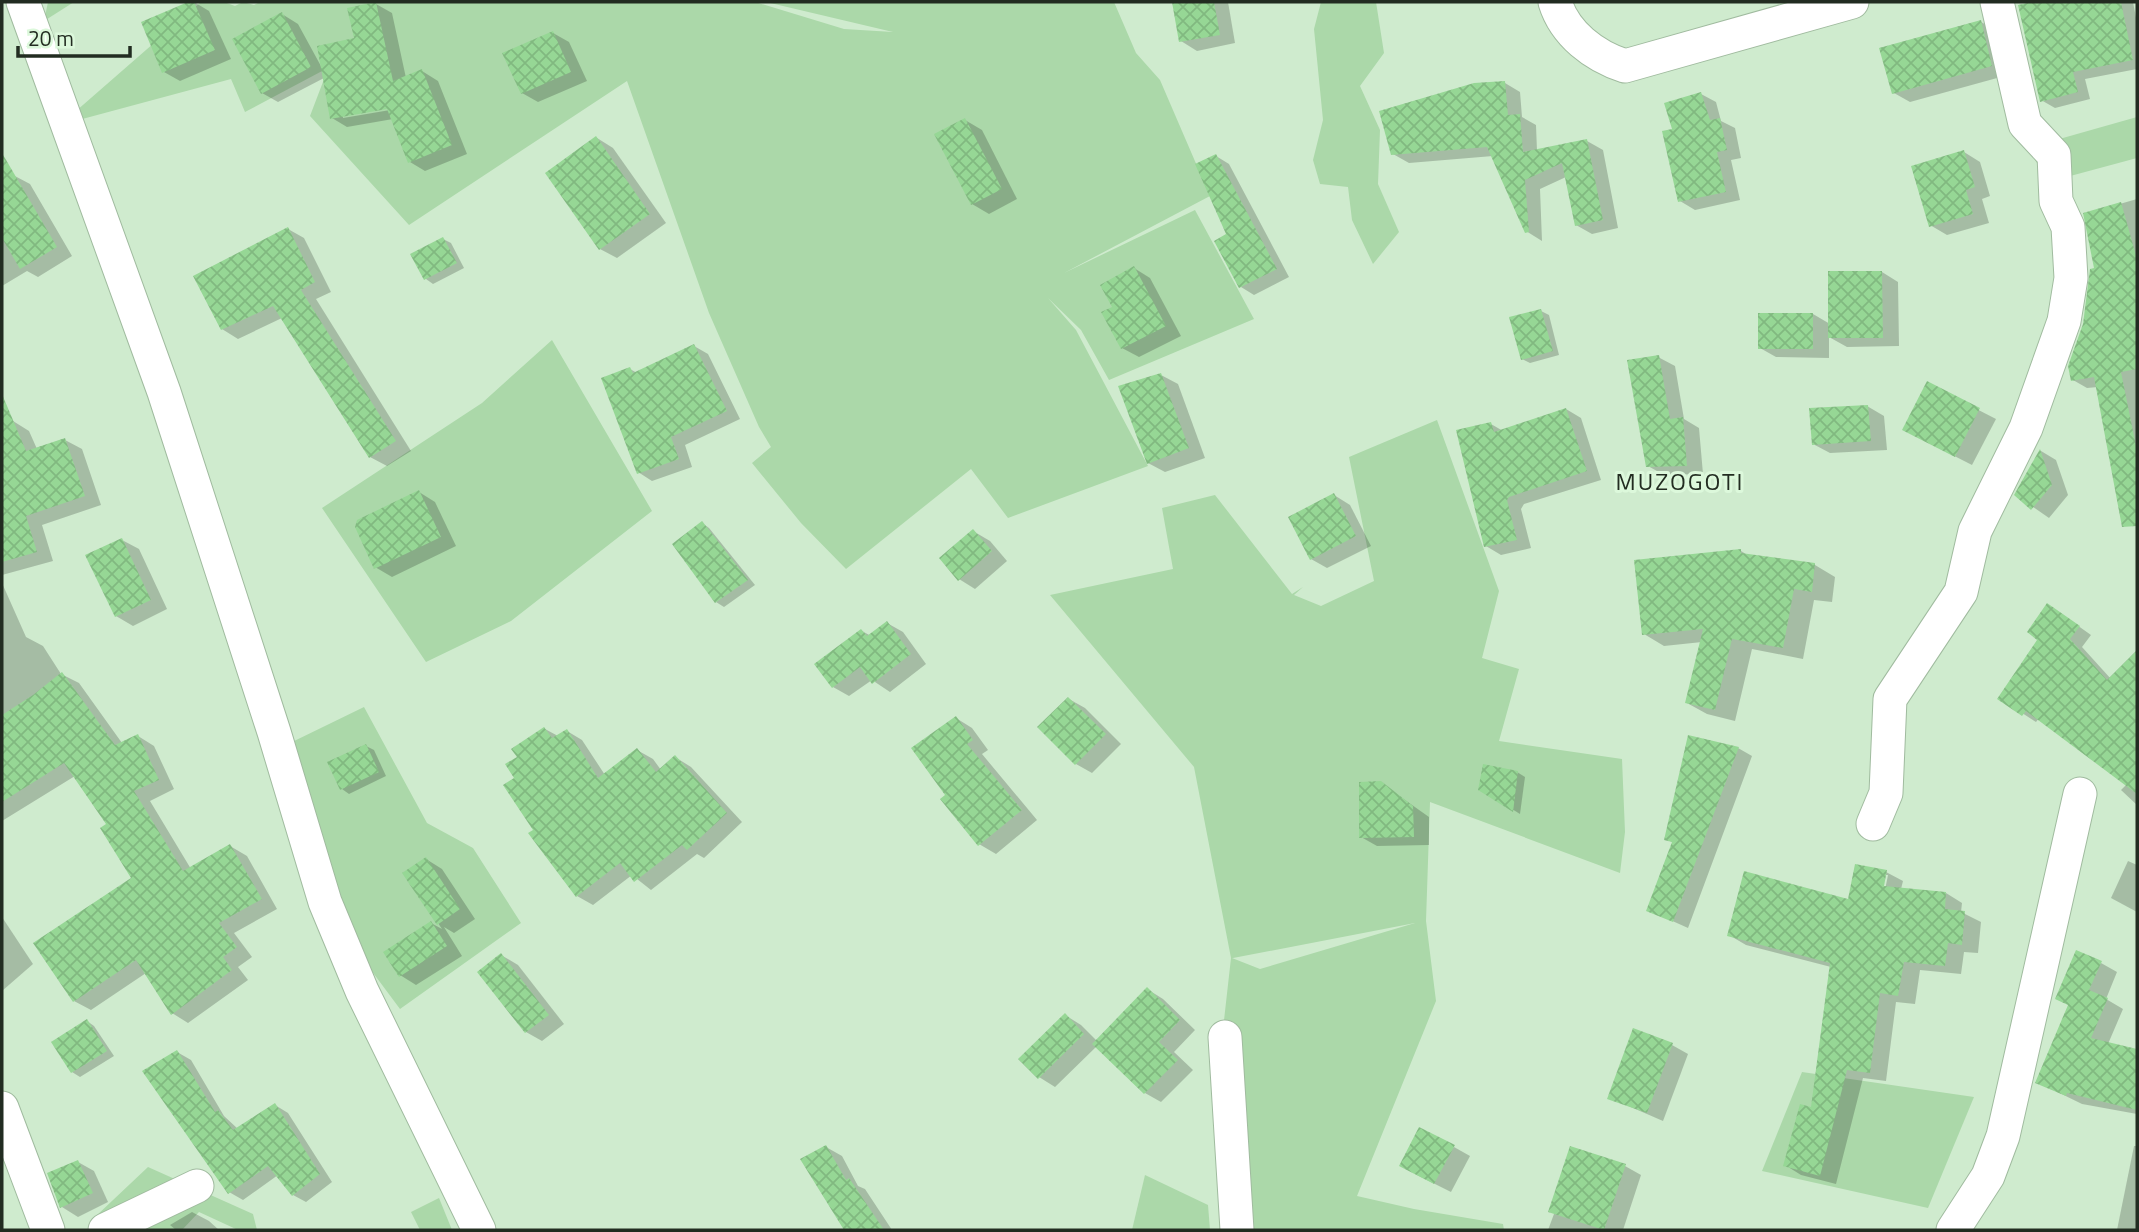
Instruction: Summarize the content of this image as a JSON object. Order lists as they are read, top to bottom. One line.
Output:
{"districts":["MUZOGOTI"],"scale_bar":"20 m"}
